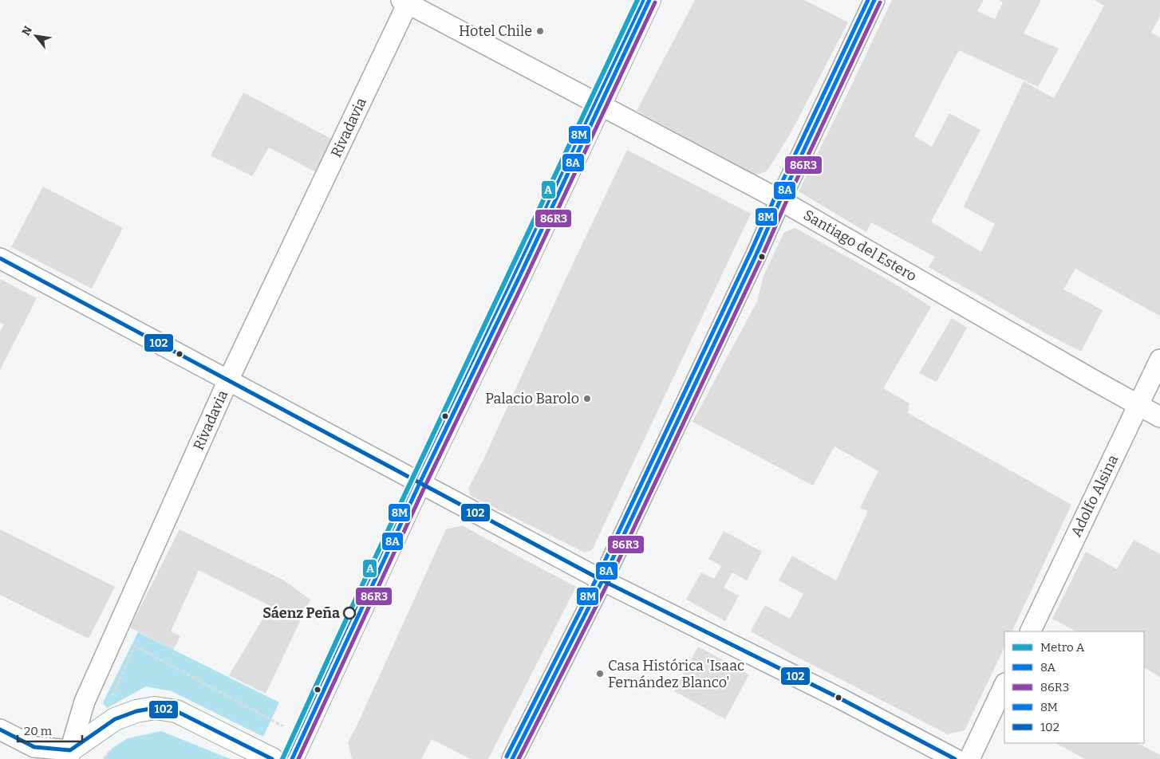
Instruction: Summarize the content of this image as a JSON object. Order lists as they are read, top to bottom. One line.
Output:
{"streets":{"street":["Rivadavia","Santiago del Estero","Adolfo Alsina"]},"crossings":[["Rivadavia","Santiago del Estero"],["Santiago del Estero","Adolfo Alsina"]],"places":["Hotel Chile","Palacio Barolo","Sáenz Peña","Casa Histórica 'Isaac Fernández Blanco'"],"lines":["metro line A","transit line 8A","transit line 8M","transit line 86R3","transit line 102"],"legend":["Metro A","8A","86R3","8M","102"],"scale_bar":"20 m","north":"top left"}
